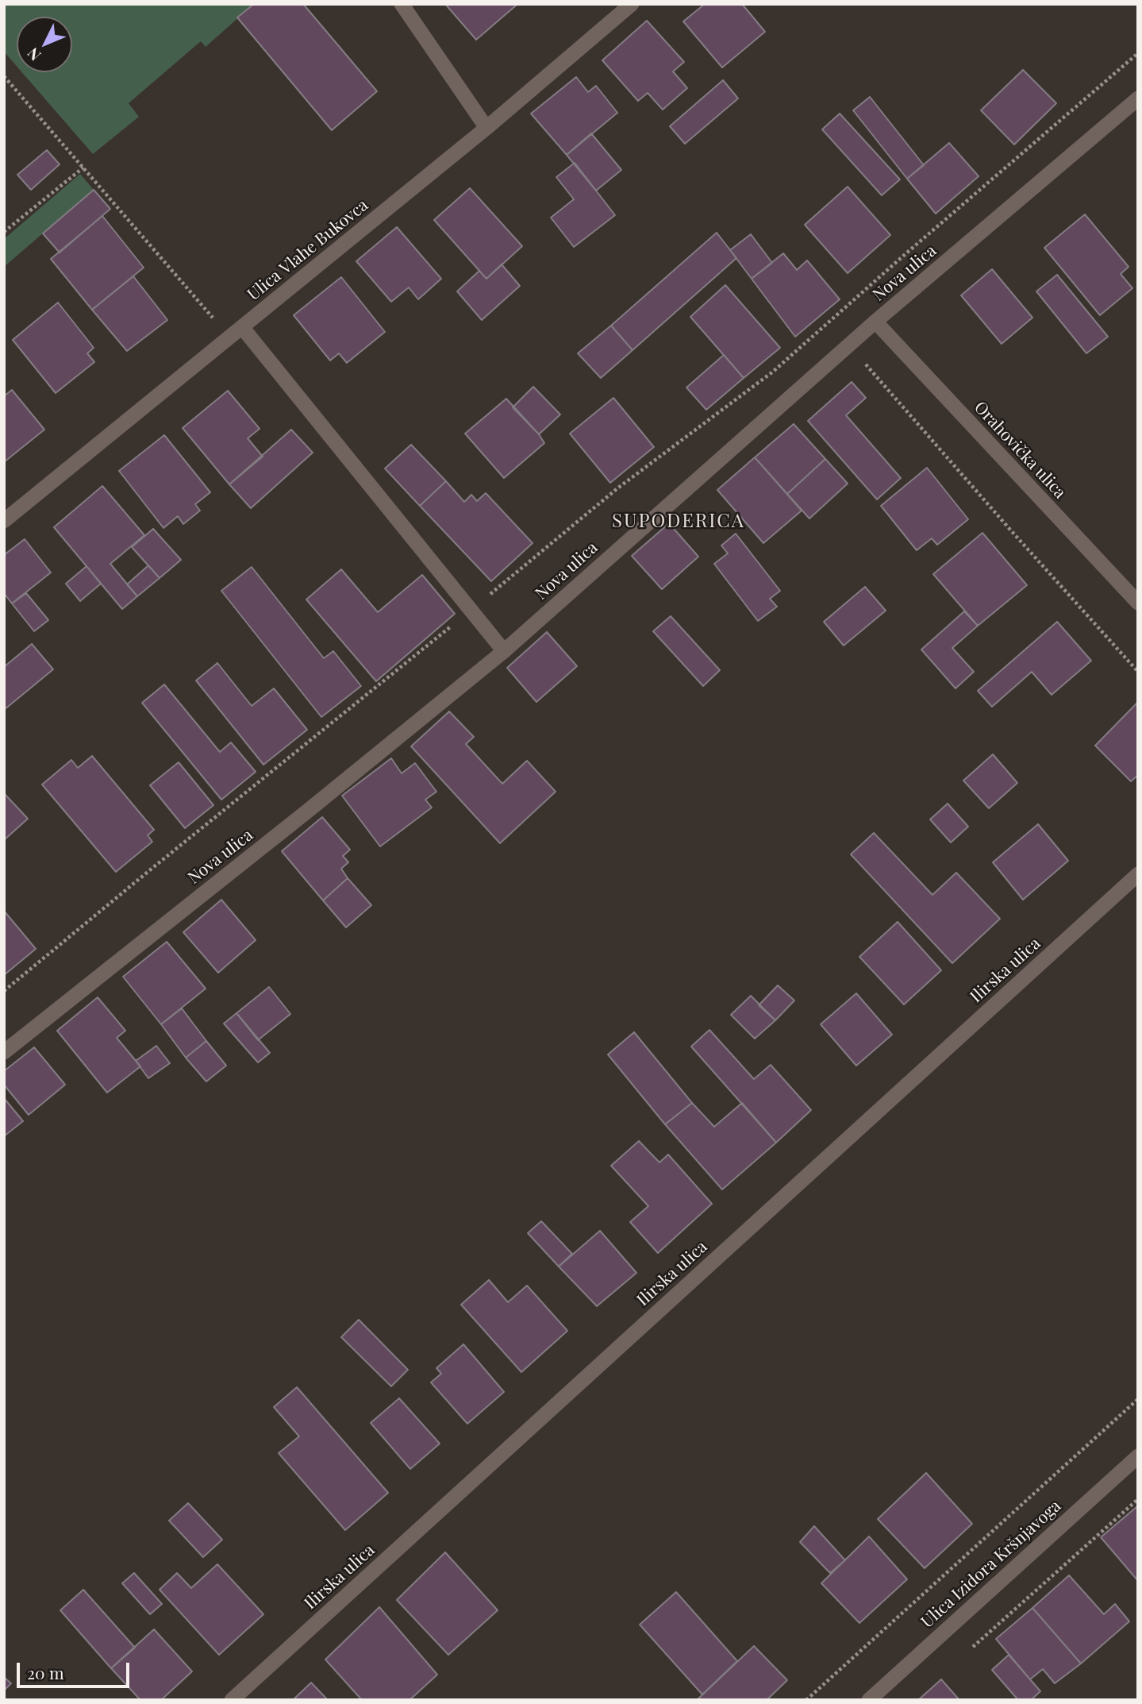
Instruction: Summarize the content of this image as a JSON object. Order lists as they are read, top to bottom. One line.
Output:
{"streets":{"street":["Ulica Vlahe Bukovca","Nova ulica","Orahovička ulica","Ilirska ulica","Ulica Izidora Kršnjavoga"]},"crossings":[["Nova ulica","Orahovička ulica"]],"districts":["SUPODERICA"],"scale_bar":"20 m","north":"bottom left"}
